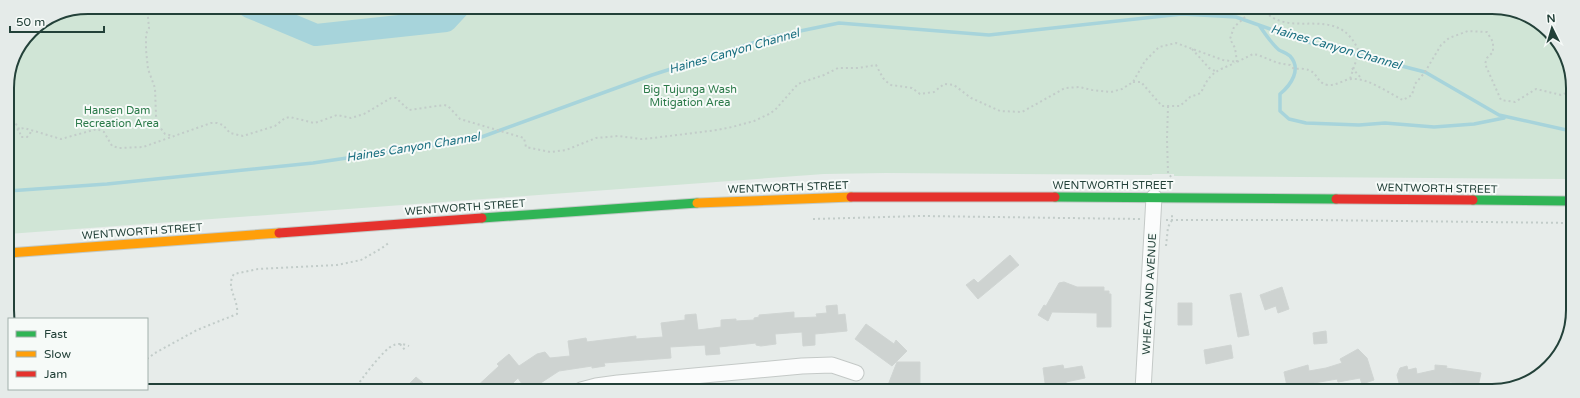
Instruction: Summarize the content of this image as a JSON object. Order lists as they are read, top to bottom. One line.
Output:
{"streets":{"main road":["WENTWORTH STREET"],"street":["WHEATLAND AVENUE"]},"crossings":[["WENTWORTH STREET","WHEATLAND AVENUE"]],"water":["Haines Canyon Channel"],"parks":["Big Tujunga Wash Mitigation Area","Hansen Dam Recreation Area"],"legend":["Fast","Slow","Jam"],"scale_bar":"50 m","north":"top"}
